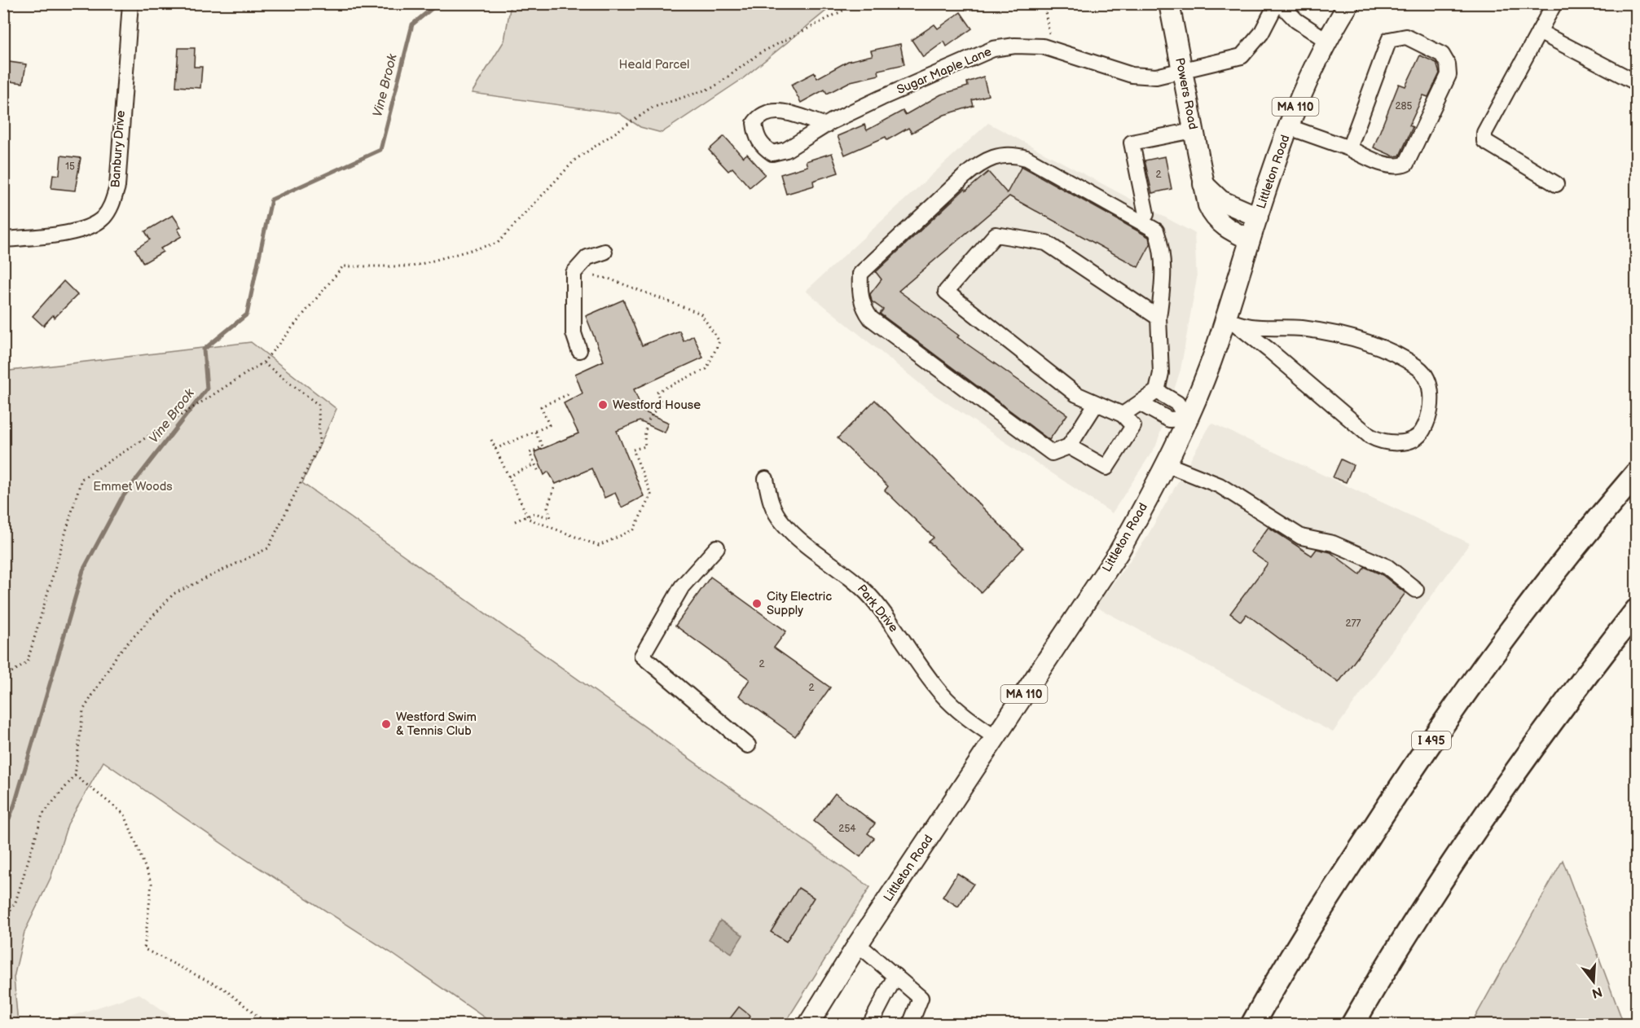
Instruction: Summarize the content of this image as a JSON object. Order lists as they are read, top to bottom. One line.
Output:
{"streets":{"highway":["I 495"],"main road":["Powers Road","MA 110","Littleton Road"],"street":["Sugar Maple Lane","Banbury Drive","Park Drive"]},"crossings":[["Sugar Maple Lane","Powers Road"],["Powers Road","Littleton Road"],["Littleton Road","Park Drive"]],"water":["Vine Brook"],"parks":["Heald Parcel","Emmet Woods"],"places":["Westford House","City Electric Supply","Westford Swim & Tennis Club"],"house_numbers":["285","15","2","277","2","2","254"],"north":"bottom"}
